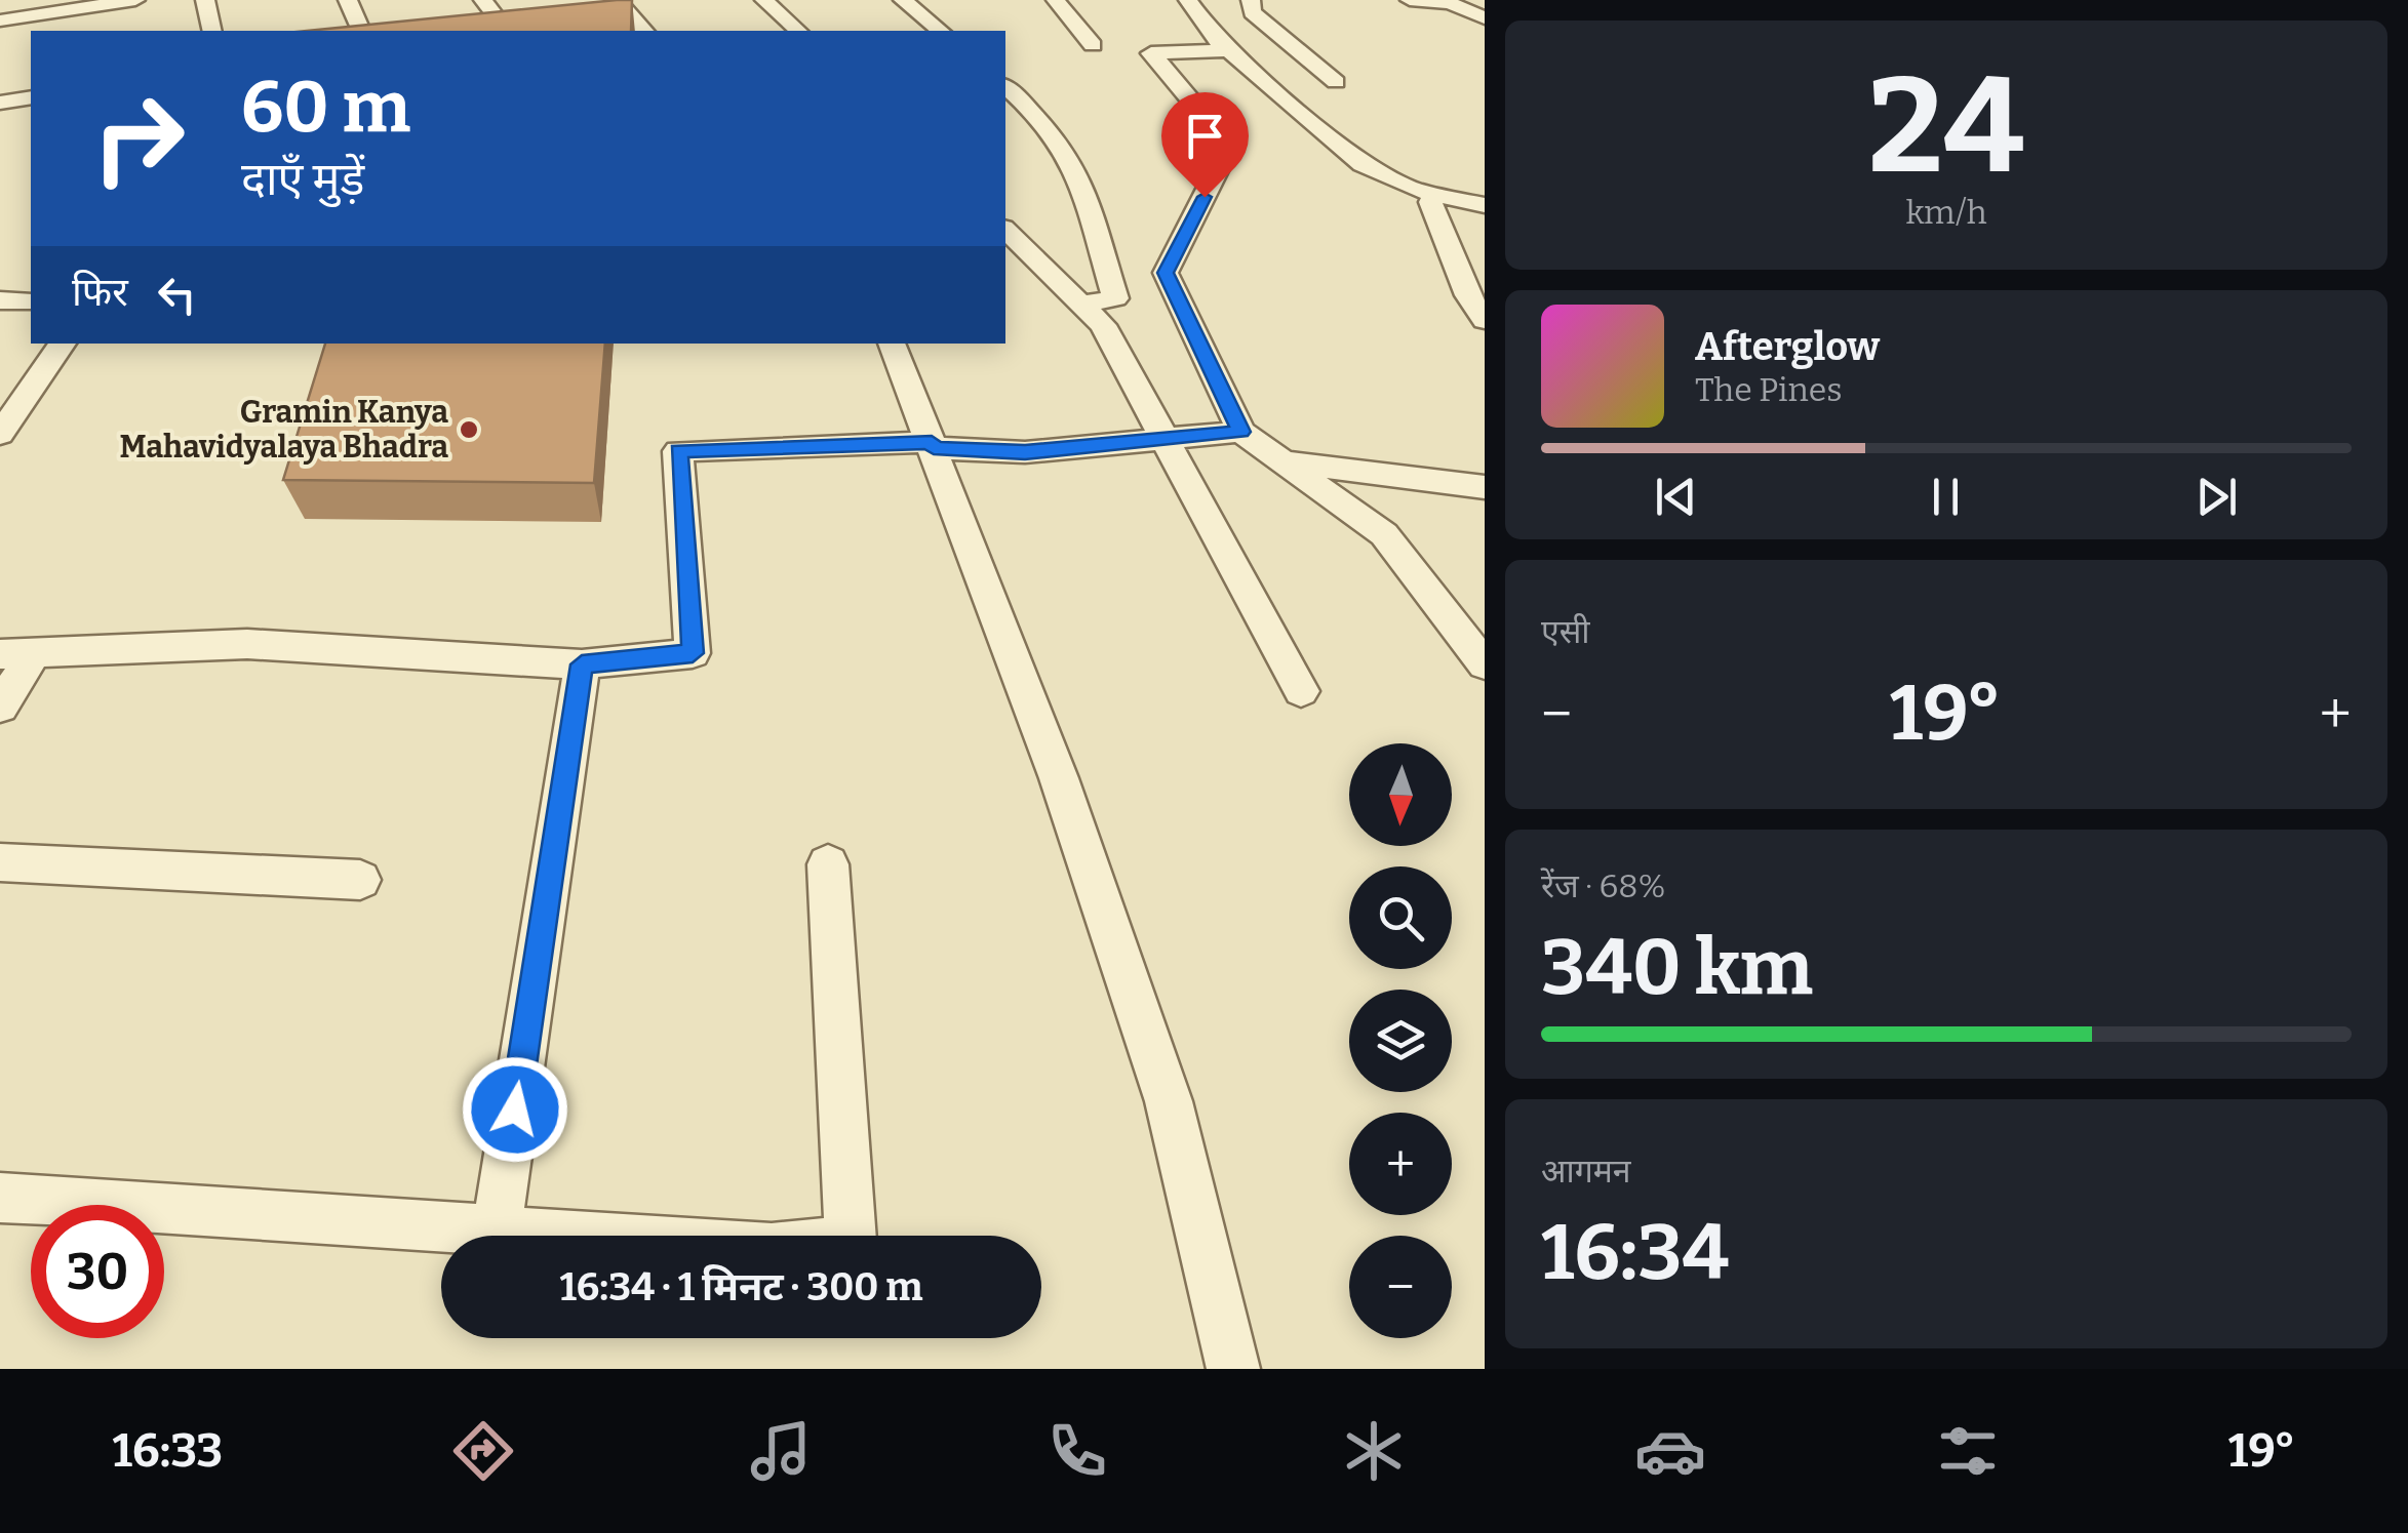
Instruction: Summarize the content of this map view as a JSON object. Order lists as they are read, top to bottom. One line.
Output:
{"places":["Gramin Kanya Mahavidyalaya Bhadra"],"north":"bottom","page":{"tile":[["24","km/h"],"एसी",["रेंज · 68%","340 km"],["आगमन","16:34"]],"turn":["60 m","दाएँ मुड़ें"],"then":"फिर","song":["Afterglow","The Pines"],"heat":["−","19°","+"],"map_buttons":["+","−"],"limit":"30","trip":"16:34 · 1 मिनट · 300 m","tabs":["16:33","19°"]}}
